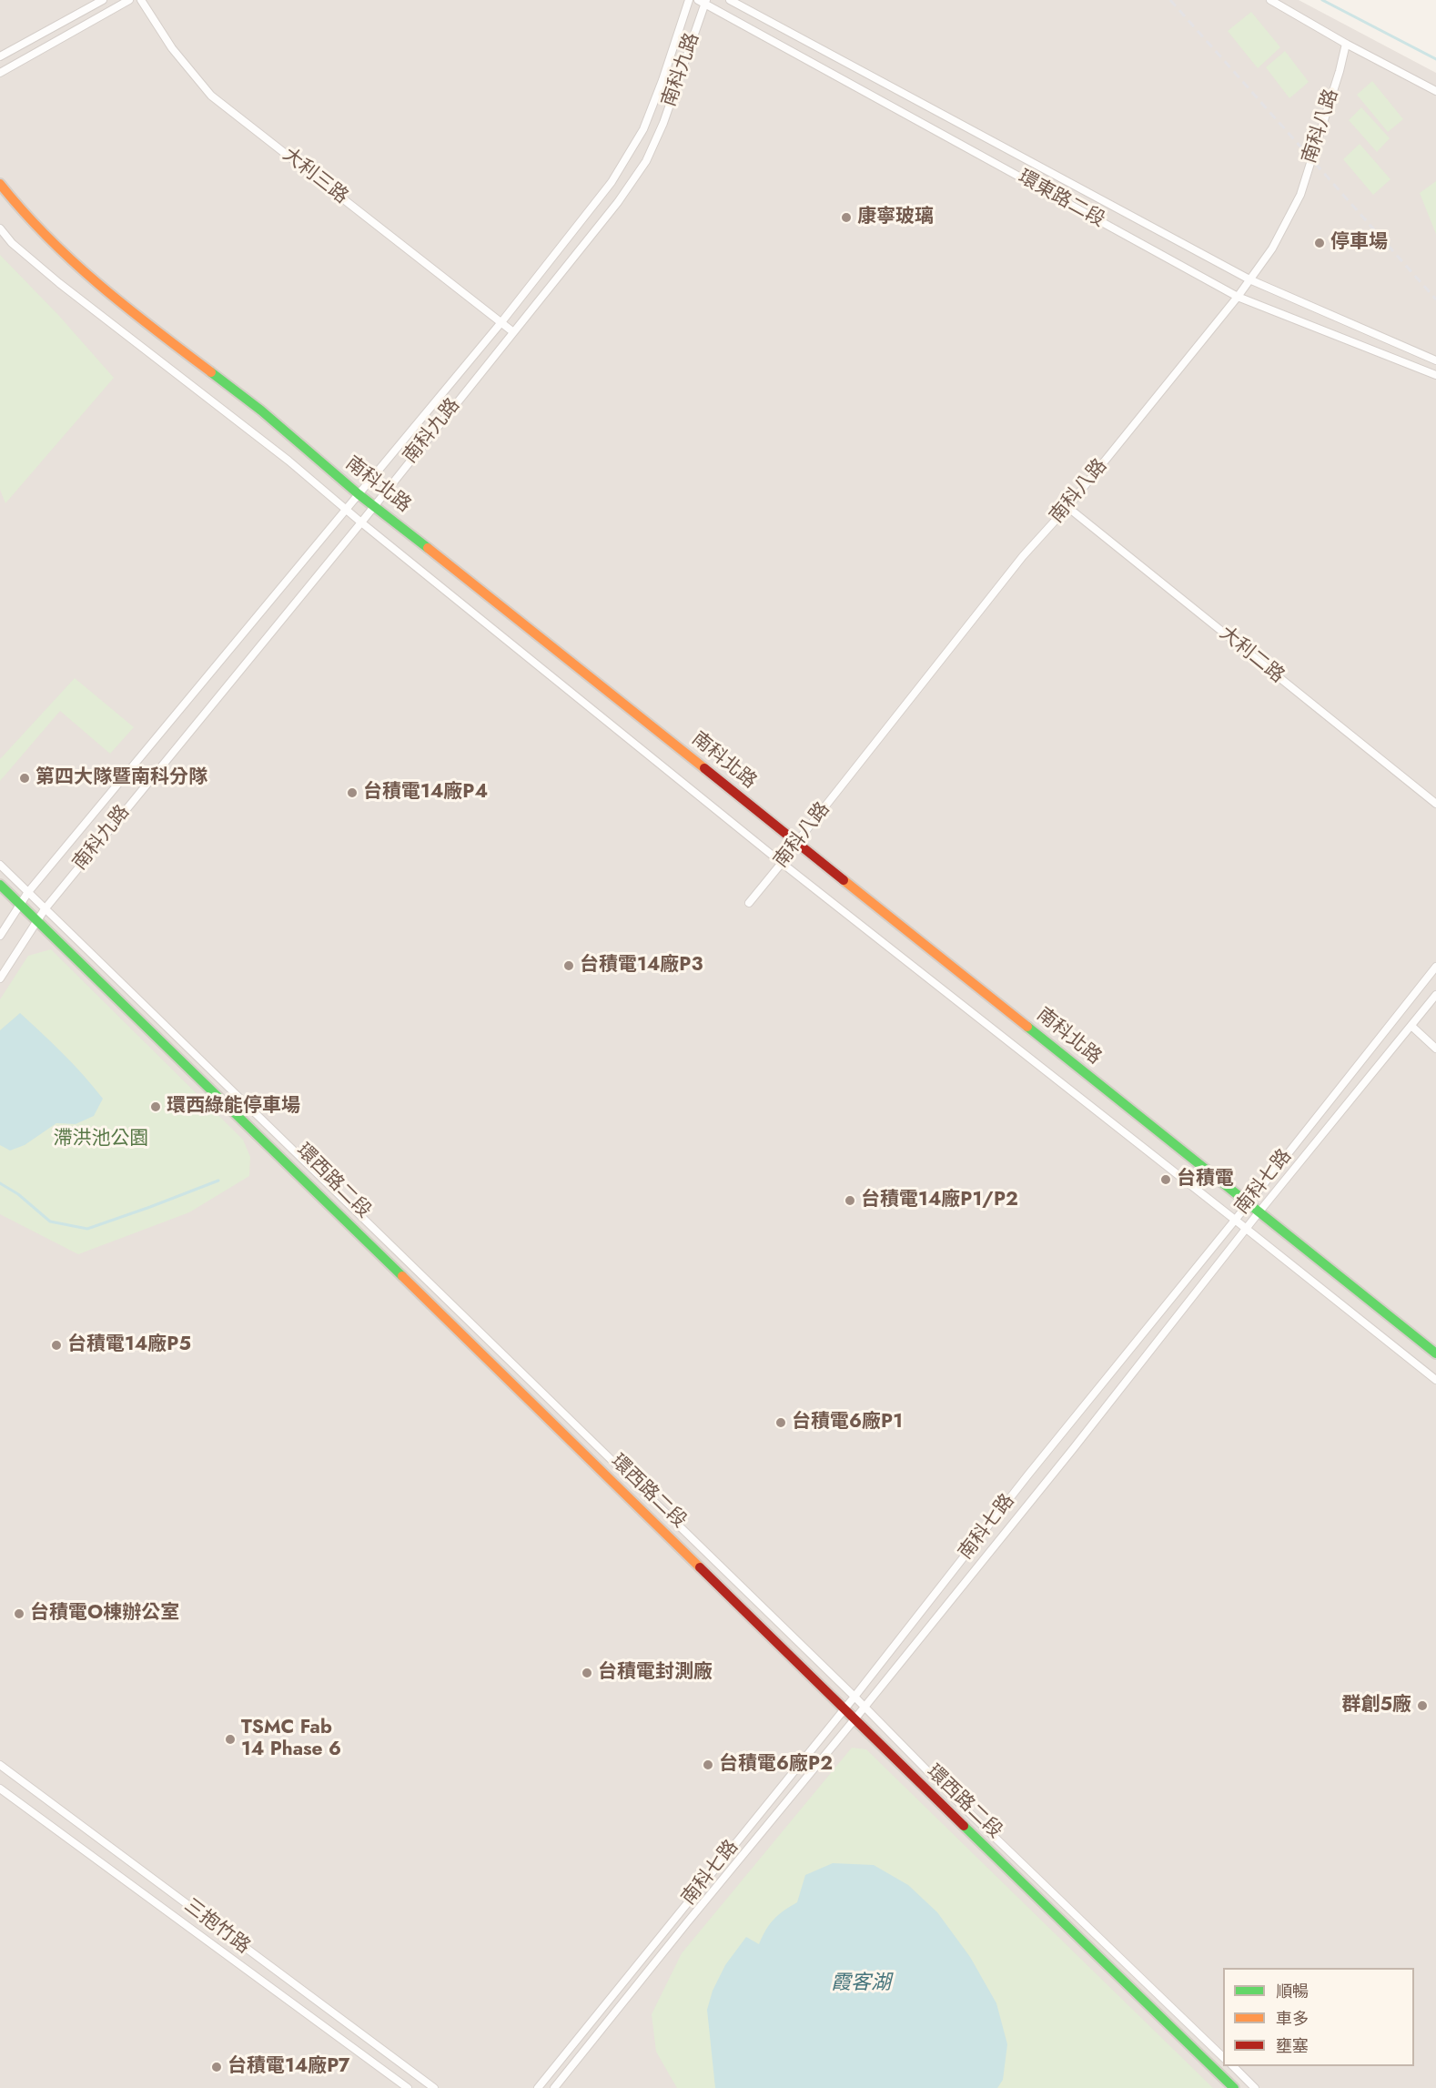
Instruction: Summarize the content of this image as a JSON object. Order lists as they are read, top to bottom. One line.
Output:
{"streets":{"street":["南科九路","南科八路","大利三路","環東路二段","南科北路","大利二路","環西路二段","南科七路","三抱竹路"]},"crossings":[["南科九路","大利三路"],["南科九路","環東路二段"],["南科九路","南科北路"],["南科九路","環西路二段"],["南科八路","環東路二段"],["南科八路","南科北路"],["南科八路","大利二路"],["南科北路","南科七路"],["環西路二段","南科七路"]],"water":["霞客湖"],"parks":["滯洪池公園"],"places":["康寧玻璃","停車場","第四大隊暨南科分隊","台積電14廠P4","台積電14廠P3","環西綠能停車場","台積電","台積電14廠P1/P2","台積電14廠P5","台積電6廠P1","台積電O棟辦公室","台積電封測廠","群創5廠","TSMC Fab 14 Phase 6","台積電6廠P2","台積電14廠P7"],"legend":["順暢","車多","壅塞"]}
